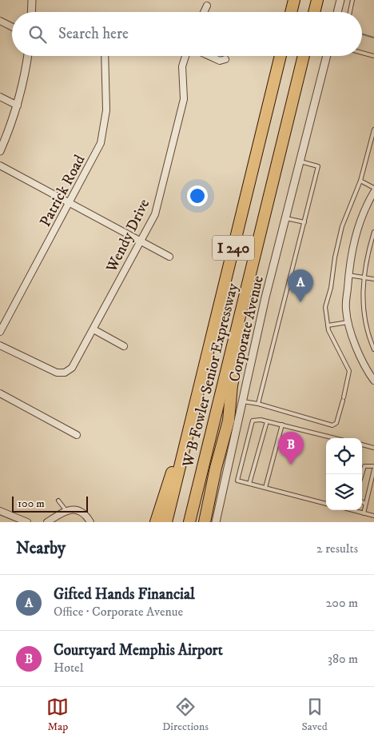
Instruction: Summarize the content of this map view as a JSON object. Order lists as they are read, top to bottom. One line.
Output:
{"streets":{"highway":["I 240","W B Fowler Senior Expressway"],"street":["Patrick Road","Wendy Drive","Corporate Avenue"]},"scale_bar":"100 m","page":{"search":"Search here","pins":["A","B"],"scale":"100 m","heading":["Nearby","2 results"],"list":[{"mark":"A","name":"Gifted Hands Financial","note":"Office · Corporate Avenue","value":"200 m"},{"mark":"B","name":"Courtyard Memphis Airport","note":"Hotel","value":"380 m"}],"nav":["Map","Directions","Saved"]}}
